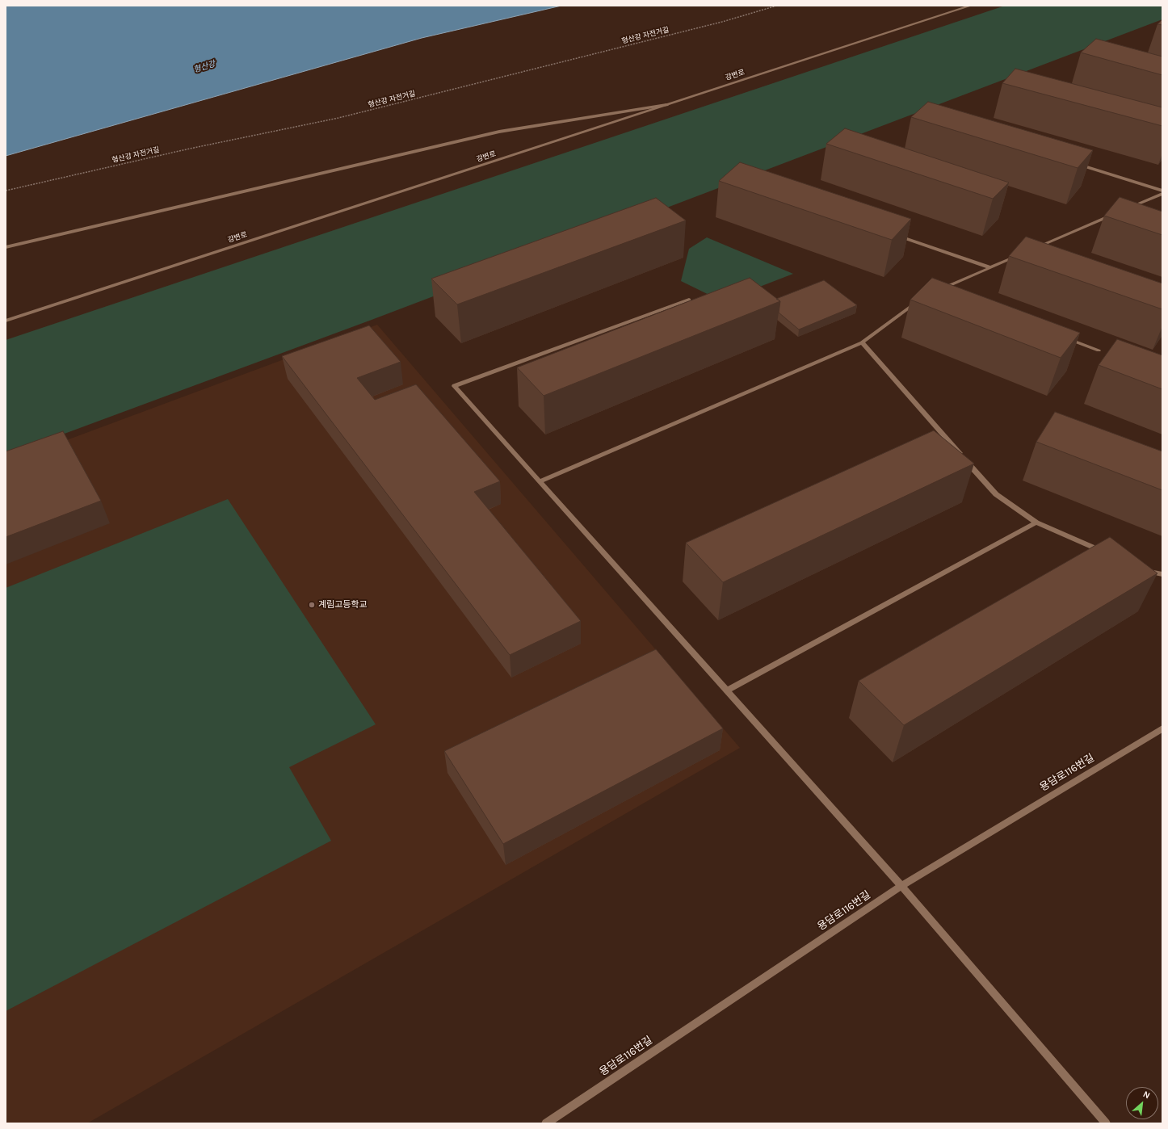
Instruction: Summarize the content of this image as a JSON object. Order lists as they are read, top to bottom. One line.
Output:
{"streets":{"street":["강변로","용담로116번길"],"path":["형산강 자전거길"]},"water":["형산강"],"places":["계림고등학교"],"north":"top right"}
